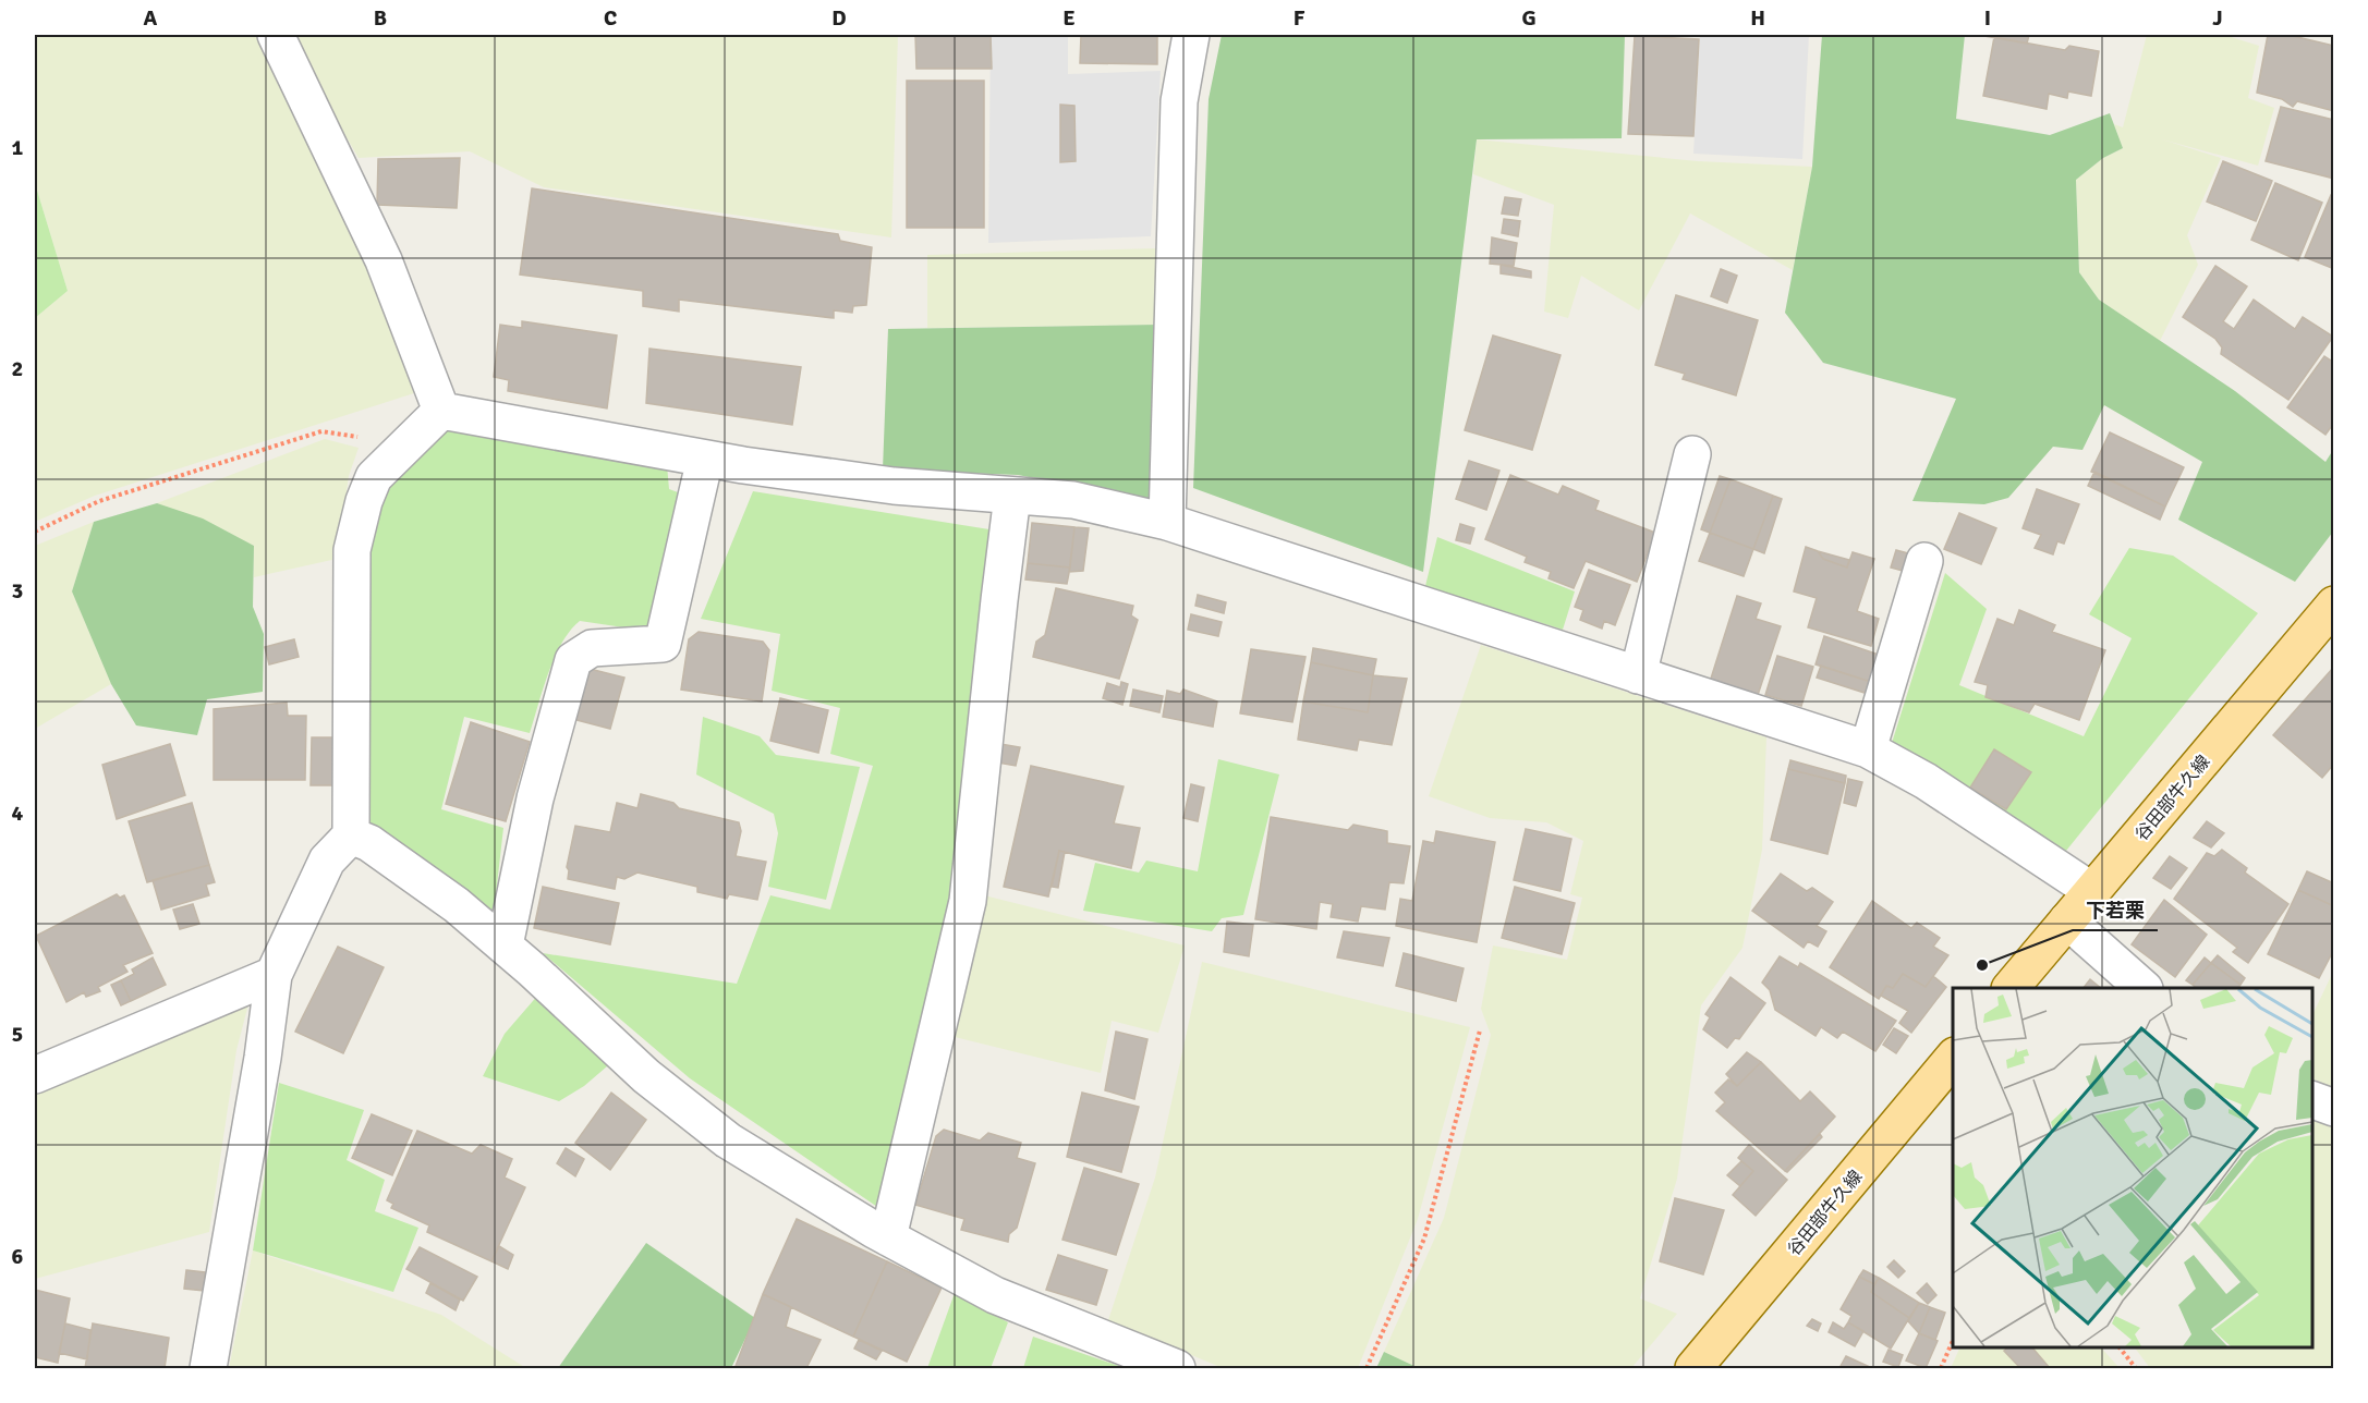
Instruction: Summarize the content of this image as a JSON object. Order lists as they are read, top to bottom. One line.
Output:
{"streets":{"main road":["谷田部牛久線"]},"places":["下若栗"],"grid":{"columns":["A","B","C","D","E","F","G","H","I","J"],"rows":["1","2","3","4","5","6"]}}
